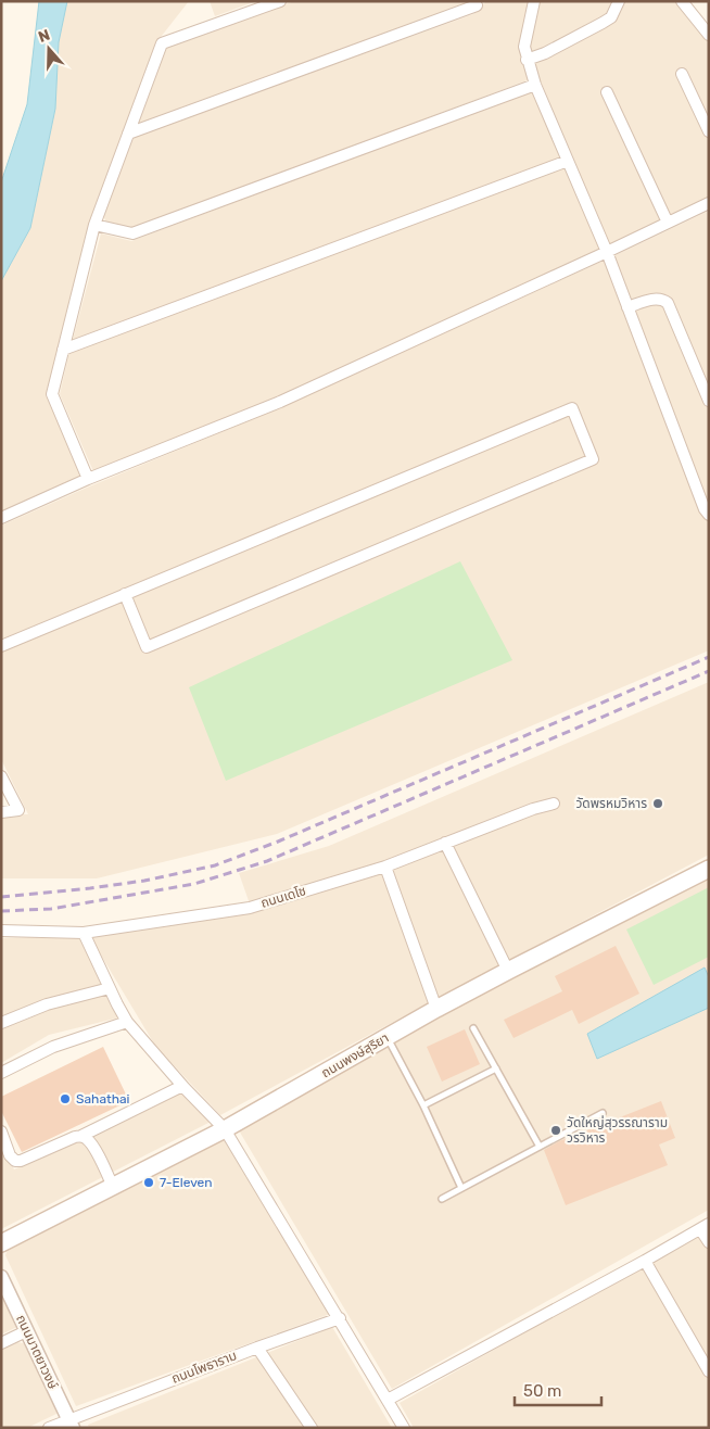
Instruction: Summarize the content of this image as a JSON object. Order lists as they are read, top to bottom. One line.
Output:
{"streets":{"main road":["ถนนพงษ์สุริยา"],"street":["ถนนเดโช","ถนนมาตยาวงษ์","ถนนโพธาราม"]},"crossings":[["ถนนมาตยาวงษ์","ถนนโพธาราม"]],"places":["วัดพรหมวิหาร","Sahathai","วัดใหญ่สุวรรณาราม วรวิหาร","7-Eleven"],"scale_bar":"50 m","north":"top"}
